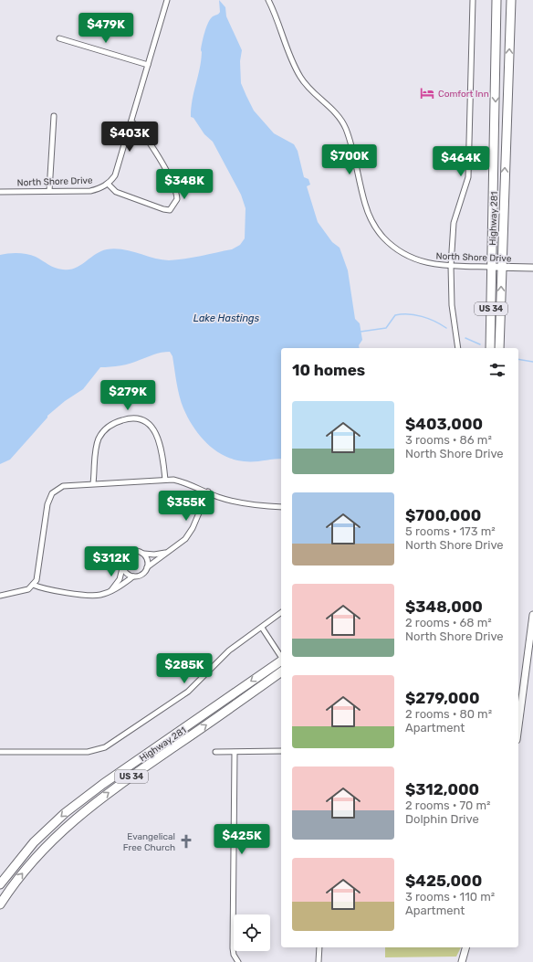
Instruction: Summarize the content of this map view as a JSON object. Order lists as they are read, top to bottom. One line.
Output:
{"streets":{"highway":["Highway 281","US 34"],"street":["North Shore Drive"]},"crossings":[["North Shore Drive","Highway 281"]],"water":["Lake Hastings"],"places":{"hotel":["Comfort Inn"],"church":["Evangelical Free Church"]},"page":{"price":["$479K","$403K","$700K","$464K","$348K","$279K","$355K","$312K","$285K","$425K"],"heading":"10 homes","list":[{"name":"$403,000","note":"3 rooms · 86 m² · North Shore Drive"},{"name":"$700,000","note":"5 rooms · 173 m² · North Shore Drive"},{"name":"$348,000","note":"2 rooms · 68 m² · North Shore Drive"},{"name":"$279,000","note":"2 rooms · 80 m² · Apartment"},{"name":"$312,000","note":"2 rooms · 70 m² · Dolphin Drive"},{"name":"$425,000","note":"3 rooms · 110 m² · Apartment"}]}}
